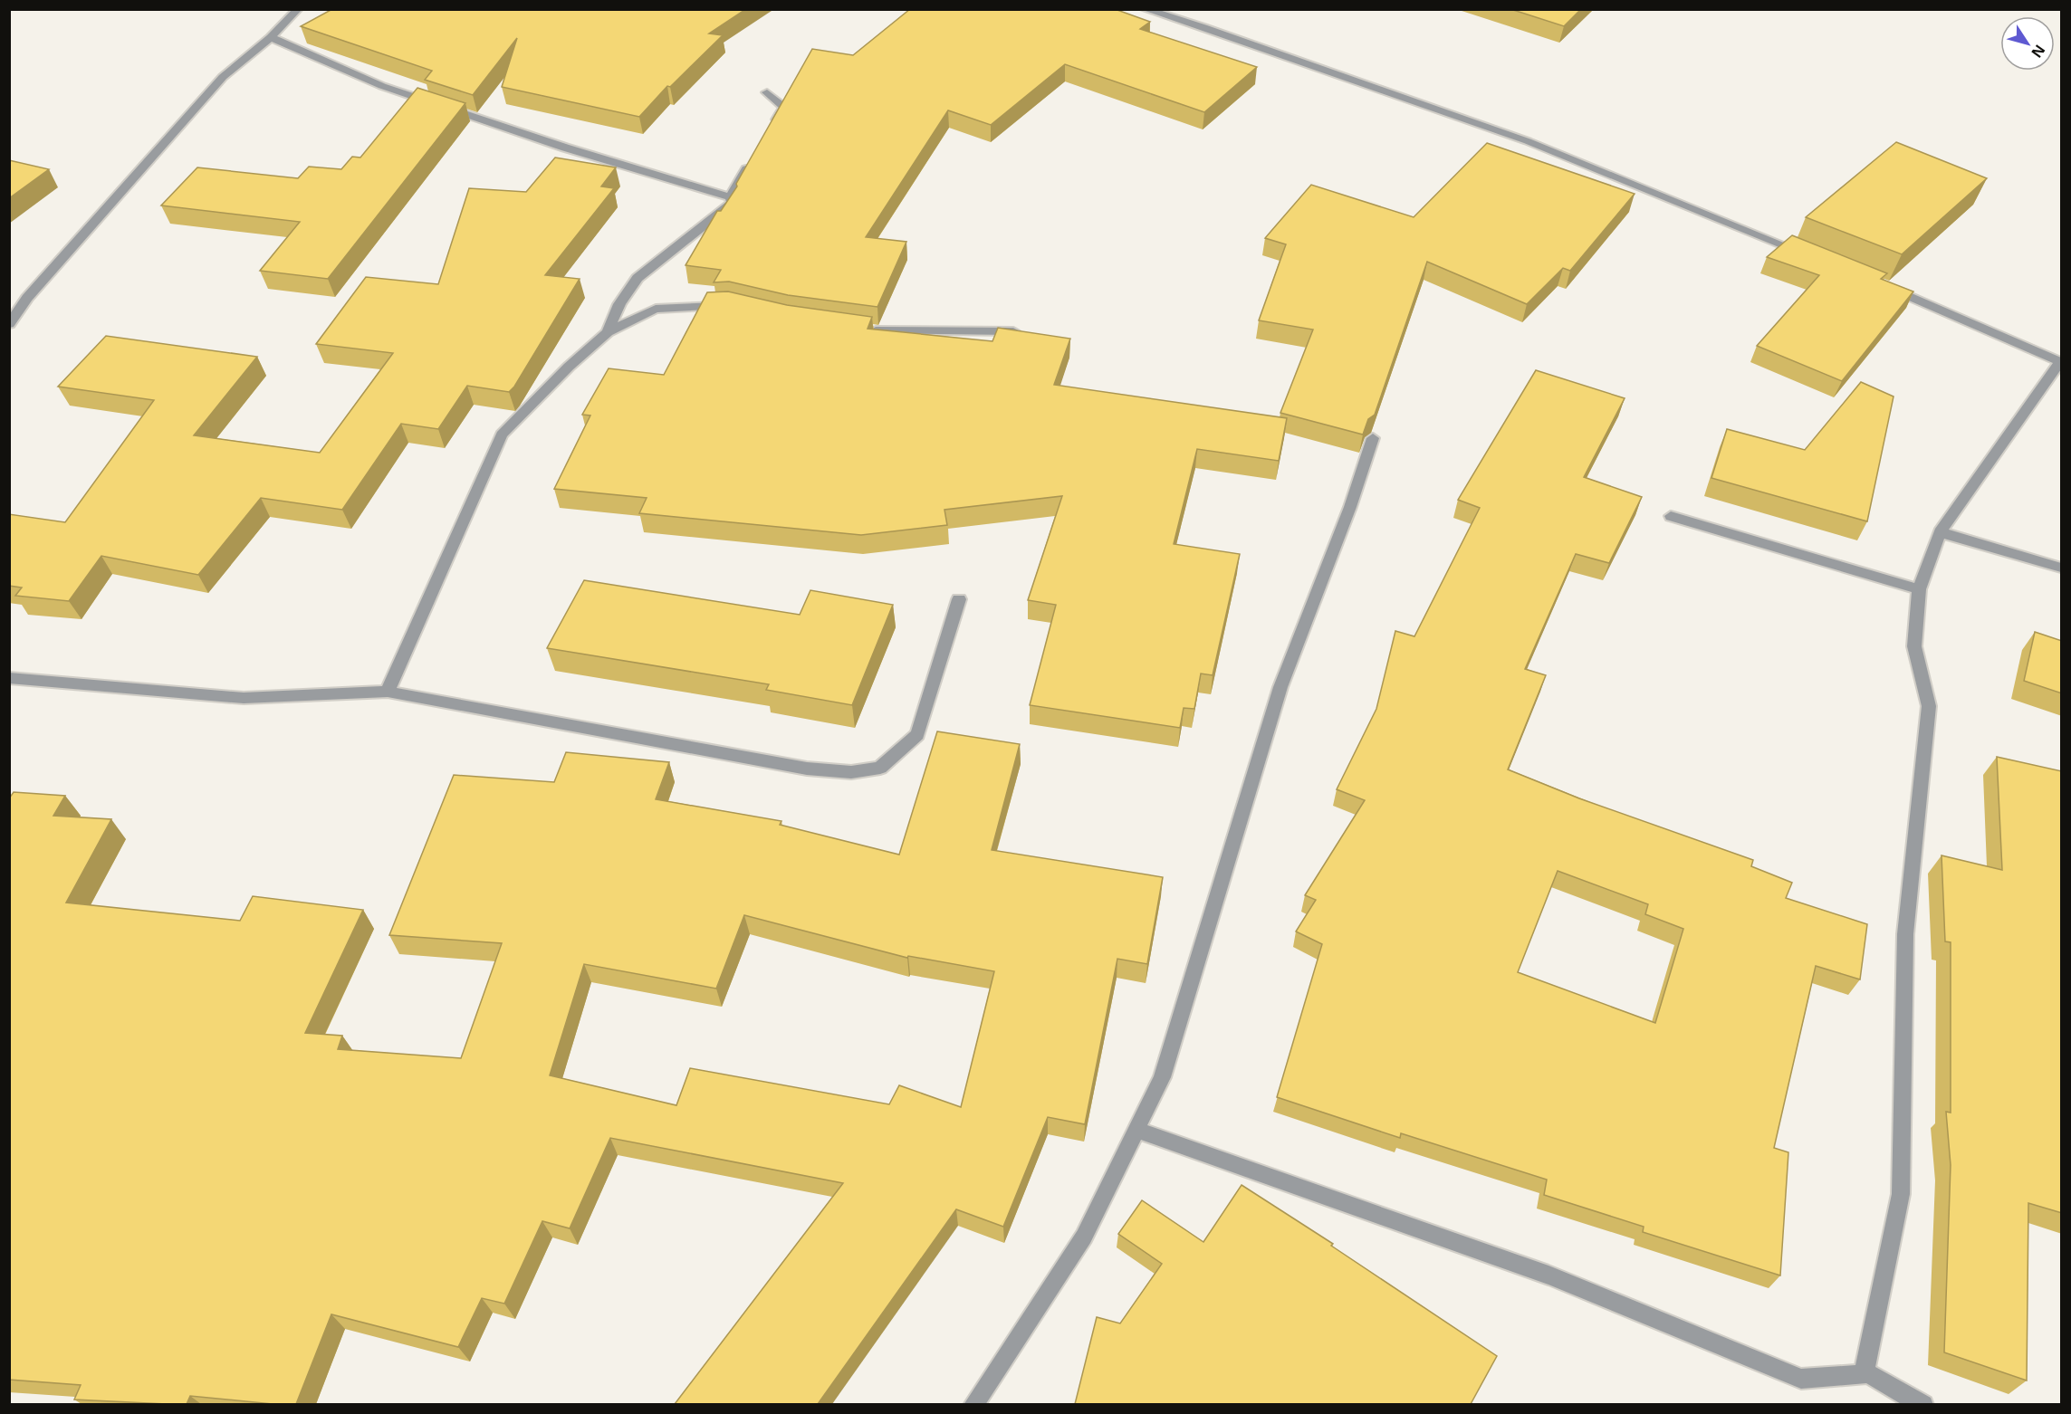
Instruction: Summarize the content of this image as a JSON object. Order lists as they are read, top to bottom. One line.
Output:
{"north":"bottom right"}
